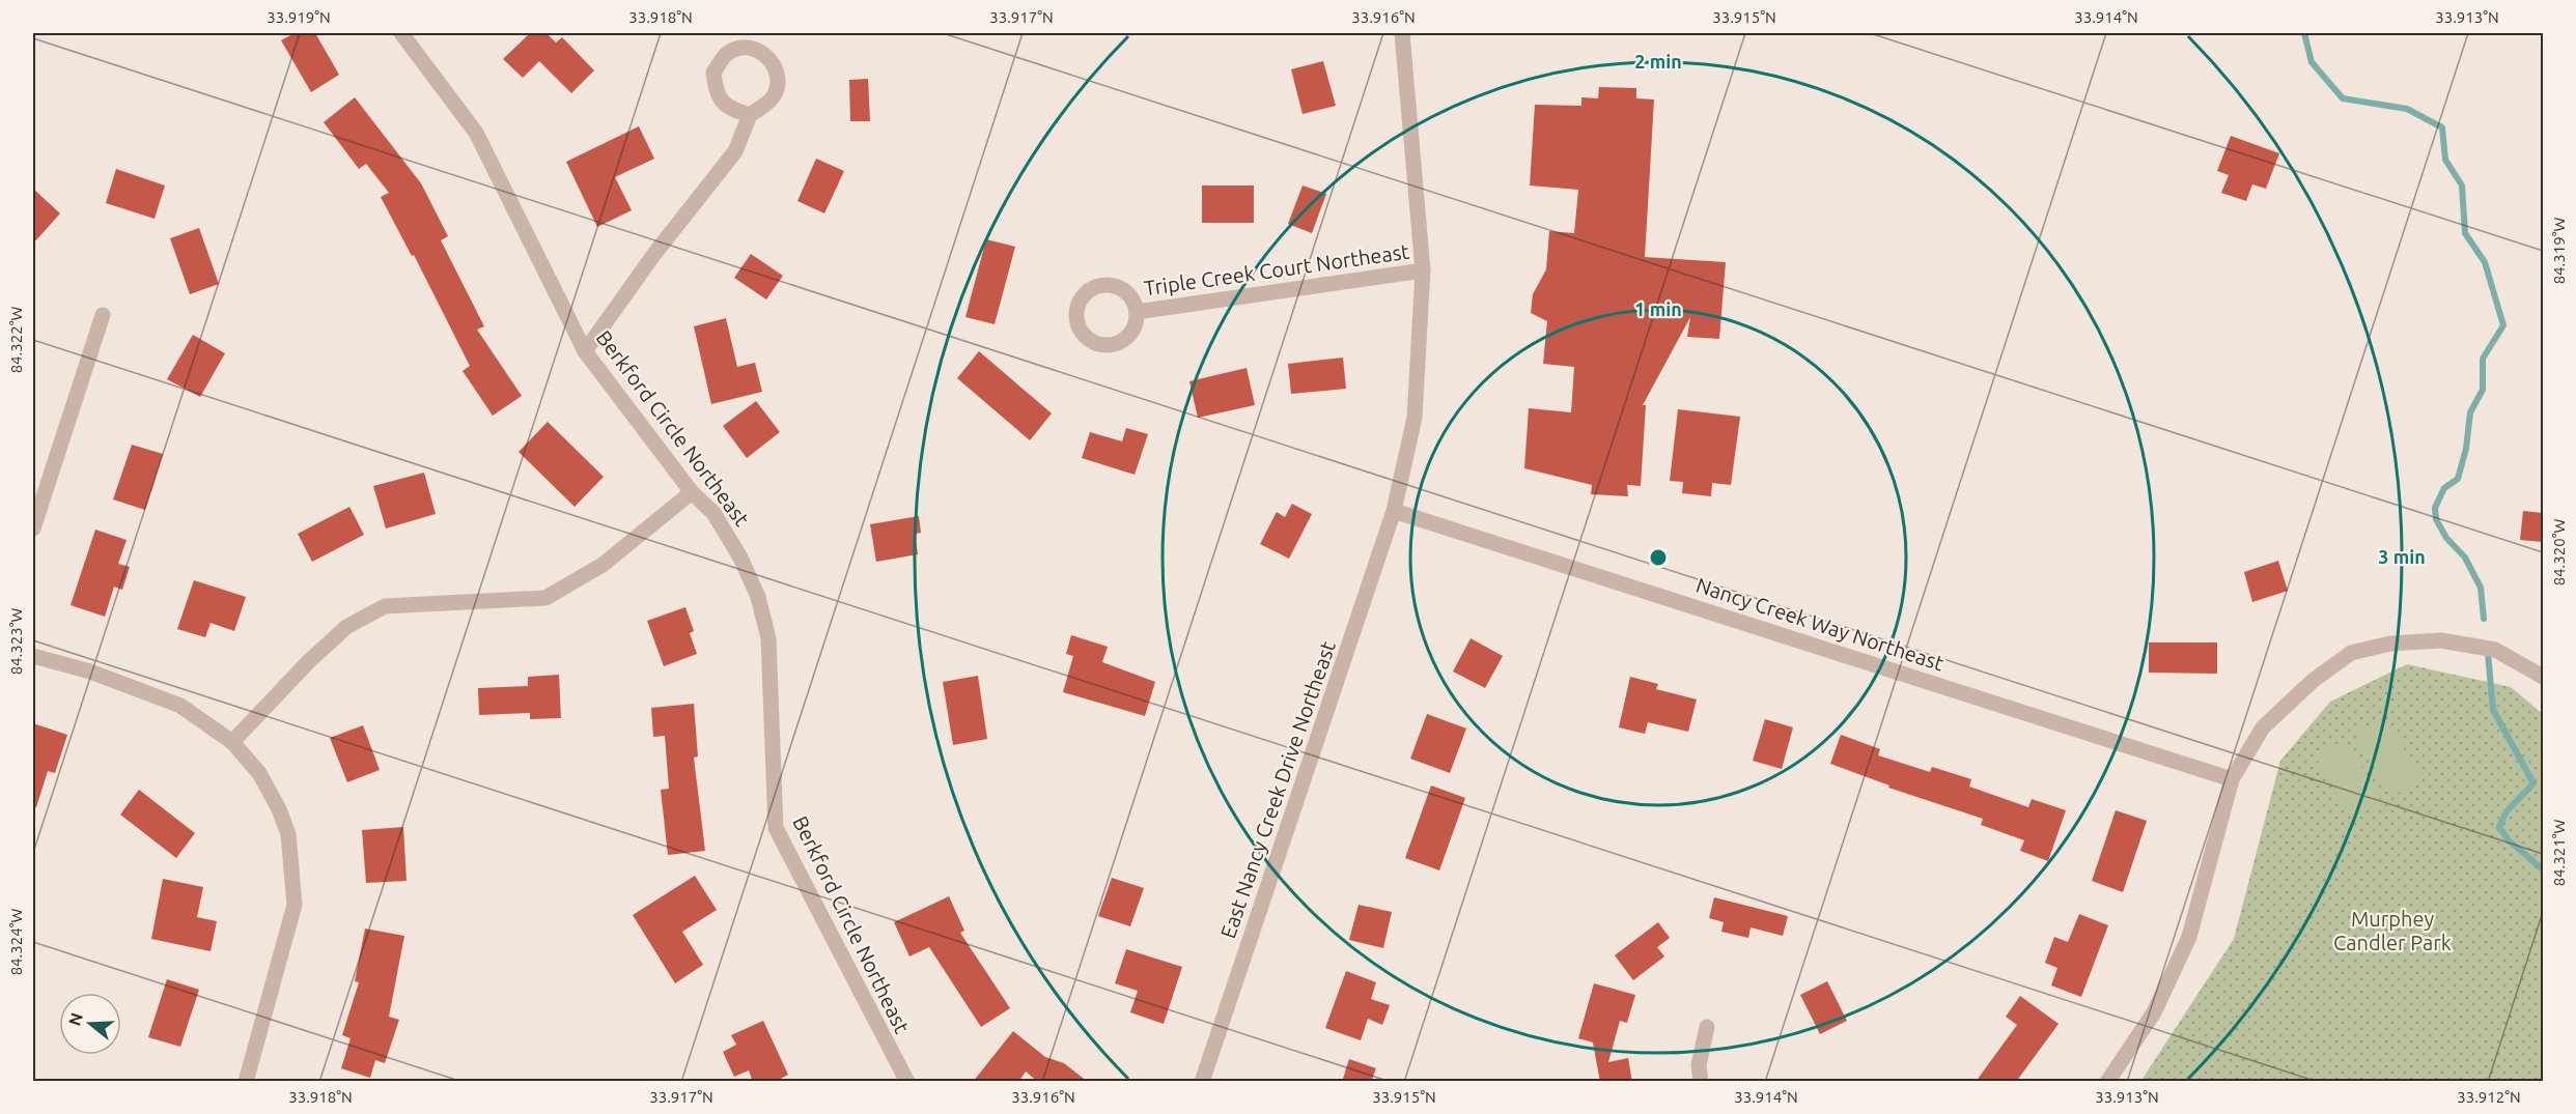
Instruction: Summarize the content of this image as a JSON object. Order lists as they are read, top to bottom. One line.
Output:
{"streets":{"street":["Triple Creek Court Northeast","Berkford Circle Northeast","Nancy Creek Way Northeast","East Nancy Creek Drive Northeast"]},"crossings":[["Triple Creek Court Northeast","East Nancy Creek Drive Northeast"],["Nancy Creek Way Northeast","East Nancy Creek Drive Northeast"]],"parks":["Murphey Candler Park"],"north":"left","coordinates":["33.919°N","33.918°N","33.917°N","33.916°N","33.915°N","33.914°N","33.913°N","84.319°W","84.322°W","84.320°W","84.323°W","84.321°W","84.324°W","33.912°N"],"rings":["2 min","1 min","3 min"]}
